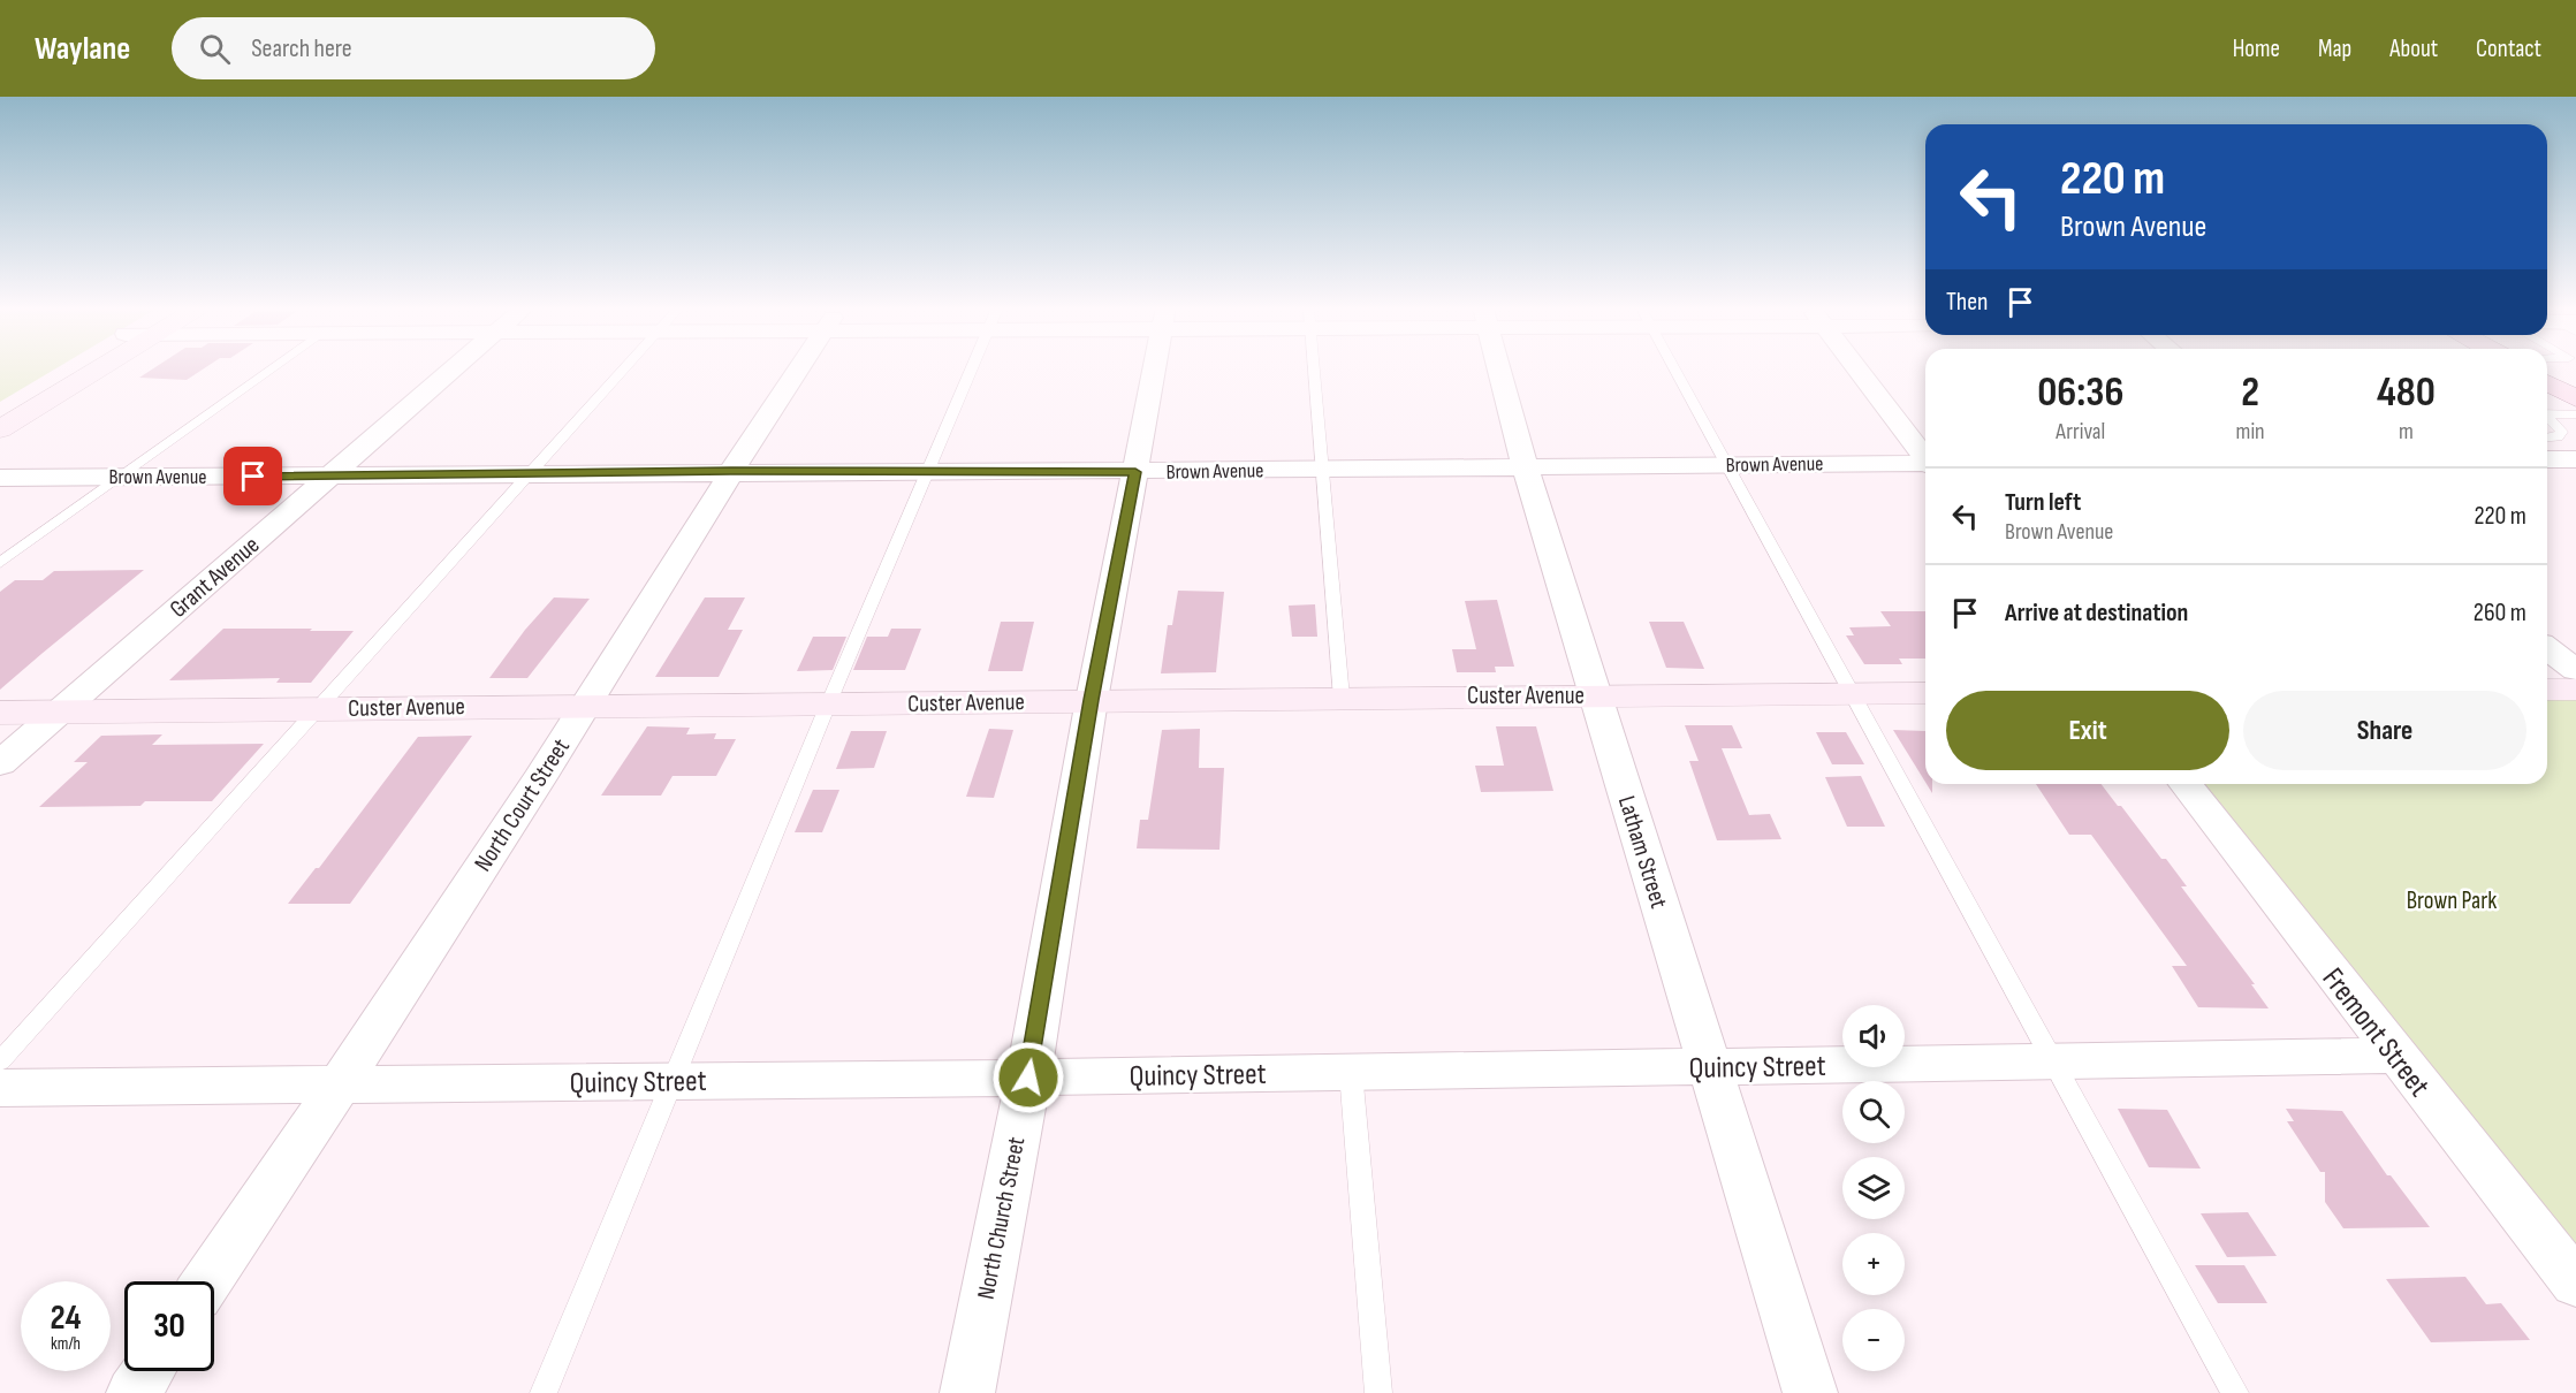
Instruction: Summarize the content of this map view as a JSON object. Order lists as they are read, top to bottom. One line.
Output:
{"streets":{"street":["Brown Avenue","Grant Avenue","Custer Avenue","North Court Street","Latham Street","Fremont Street","Quincy Street","North Church Street"]},"crossings":[["Brown Avenue","Grant Avenue"],["Brown Avenue","North Court Street"],["Brown Avenue","Latham Street"],["Brown Avenue","North Church Street"],["Grant Avenue","Custer Avenue"],["Custer Avenue","North Court Street"],["Custer Avenue","Latham Street"],["Custer Avenue","North Church Street"],["North Court Street","Quincy Street"],["Latham Street","Quincy Street"],["Fremont Street","Quincy Street"],["Quincy Street","North Church Street"]],"parks":["Brown Park"],"page":{"header":"Waylane","search":"Search here","nav":["Home","Map","About","Contact"],"turn":["220 m","Brown Avenue"],"then":"Then","eta":["06:36","Arrival","2","min","480","m"],"list":[{"name":"Turn left","note":"Brown Avenue","value":"220 m"},{"name":"Arrive at destination","value":"260 m"}],"buttons":["Exit","Share"],"map_buttons":["+","−"],"speed":"24 km/h","limit":"30"}}
